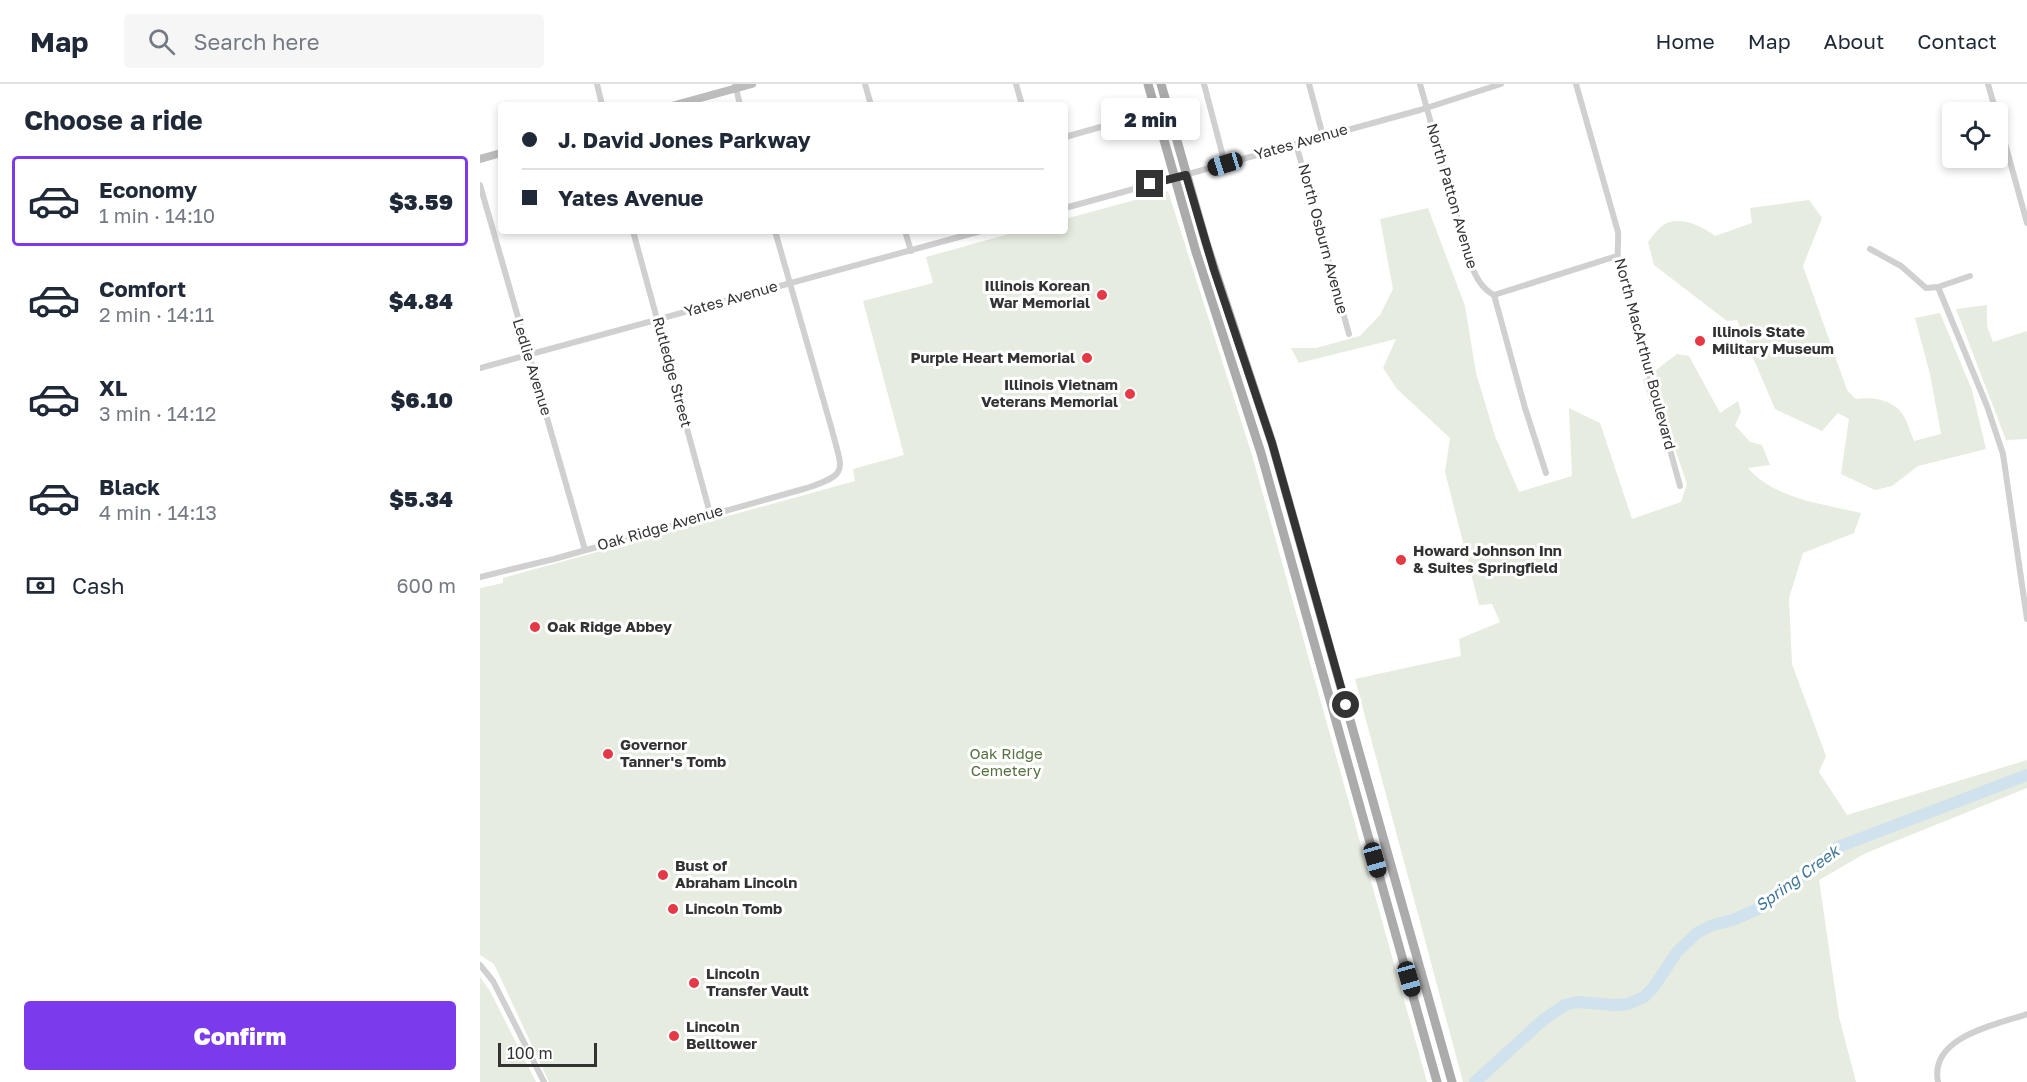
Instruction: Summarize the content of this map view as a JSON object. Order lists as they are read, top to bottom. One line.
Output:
{"streets":{"street":["Yates Avenue","North Patton Avenue","North Osburn Avenue","North MacArthur Boulevard","Ledlie Avenue","Rutledge Street","Oak Ridge Avenue"]},"crossings":[["Yates Avenue","North Patton Avenue"],["Yates Avenue","North Osburn Avenue"],["Yates Avenue","Ledlie Avenue"],["Yates Avenue","Rutledge Street"],["Yates Avenue","Oak Ridge Avenue"],["Ledlie Avenue","Oak Ridge Avenue"],["Rutledge Street","Oak Ridge Avenue"]],"water":["Spring Creek"],"parks":["Oak Ridge Cemetery"],"places":["Illinois Korean War Memorial","Illinois State Military Museum","Purple Heart Memorial","Illinois Vietnam Veterans Memorial","Howard Johnson Inn & Suites Springfield","Oak Ridge Abbey","Governor Tanner's Tomb","Bust of Abraham Lincoln","Lincoln Tomb","Lincoln Transfer Vault","Lincoln Belltower"],"scale_bar":"100 m","page":{"header":"Map","search":"Search here","nav":["Home","Map","About","Contact"],"heading":"Choose a ride","bubble":"2 min","banner":["J. David Jones Parkway","Yates Avenue"],"list":[{"name":"Economy","note":"1 min · 14:10","value":"$3.59"},{"name":"Comfort","note":"2 min · 14:11","value":"$4.84"},{"name":"XL","note":"3 min · 14:12","value":"$6.10"},{"name":"Black","note":"4 min · 14:13","value":"$5.34"}],"pay":["Cash","600 m"],"buttons":"Confirm","scale":"100 m"}}
